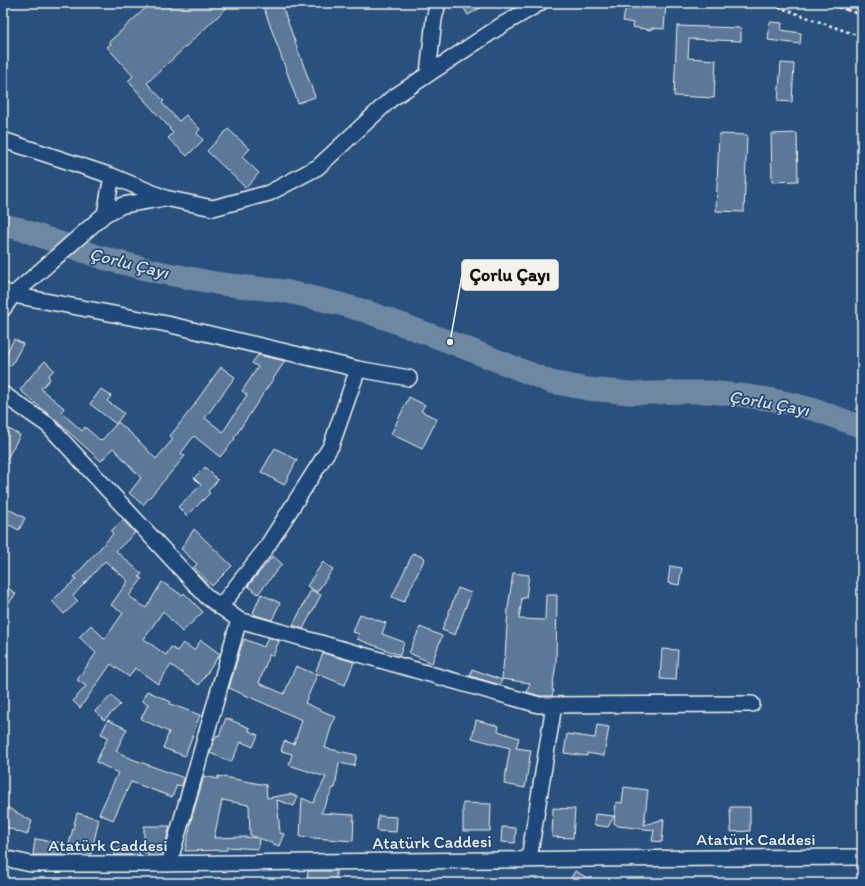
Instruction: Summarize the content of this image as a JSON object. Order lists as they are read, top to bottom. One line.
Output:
{"streets":{"street":["Atatürk Caddesi"]},"water":["Çorlu Çayı"],"places":["Çorlu Çayı"]}
